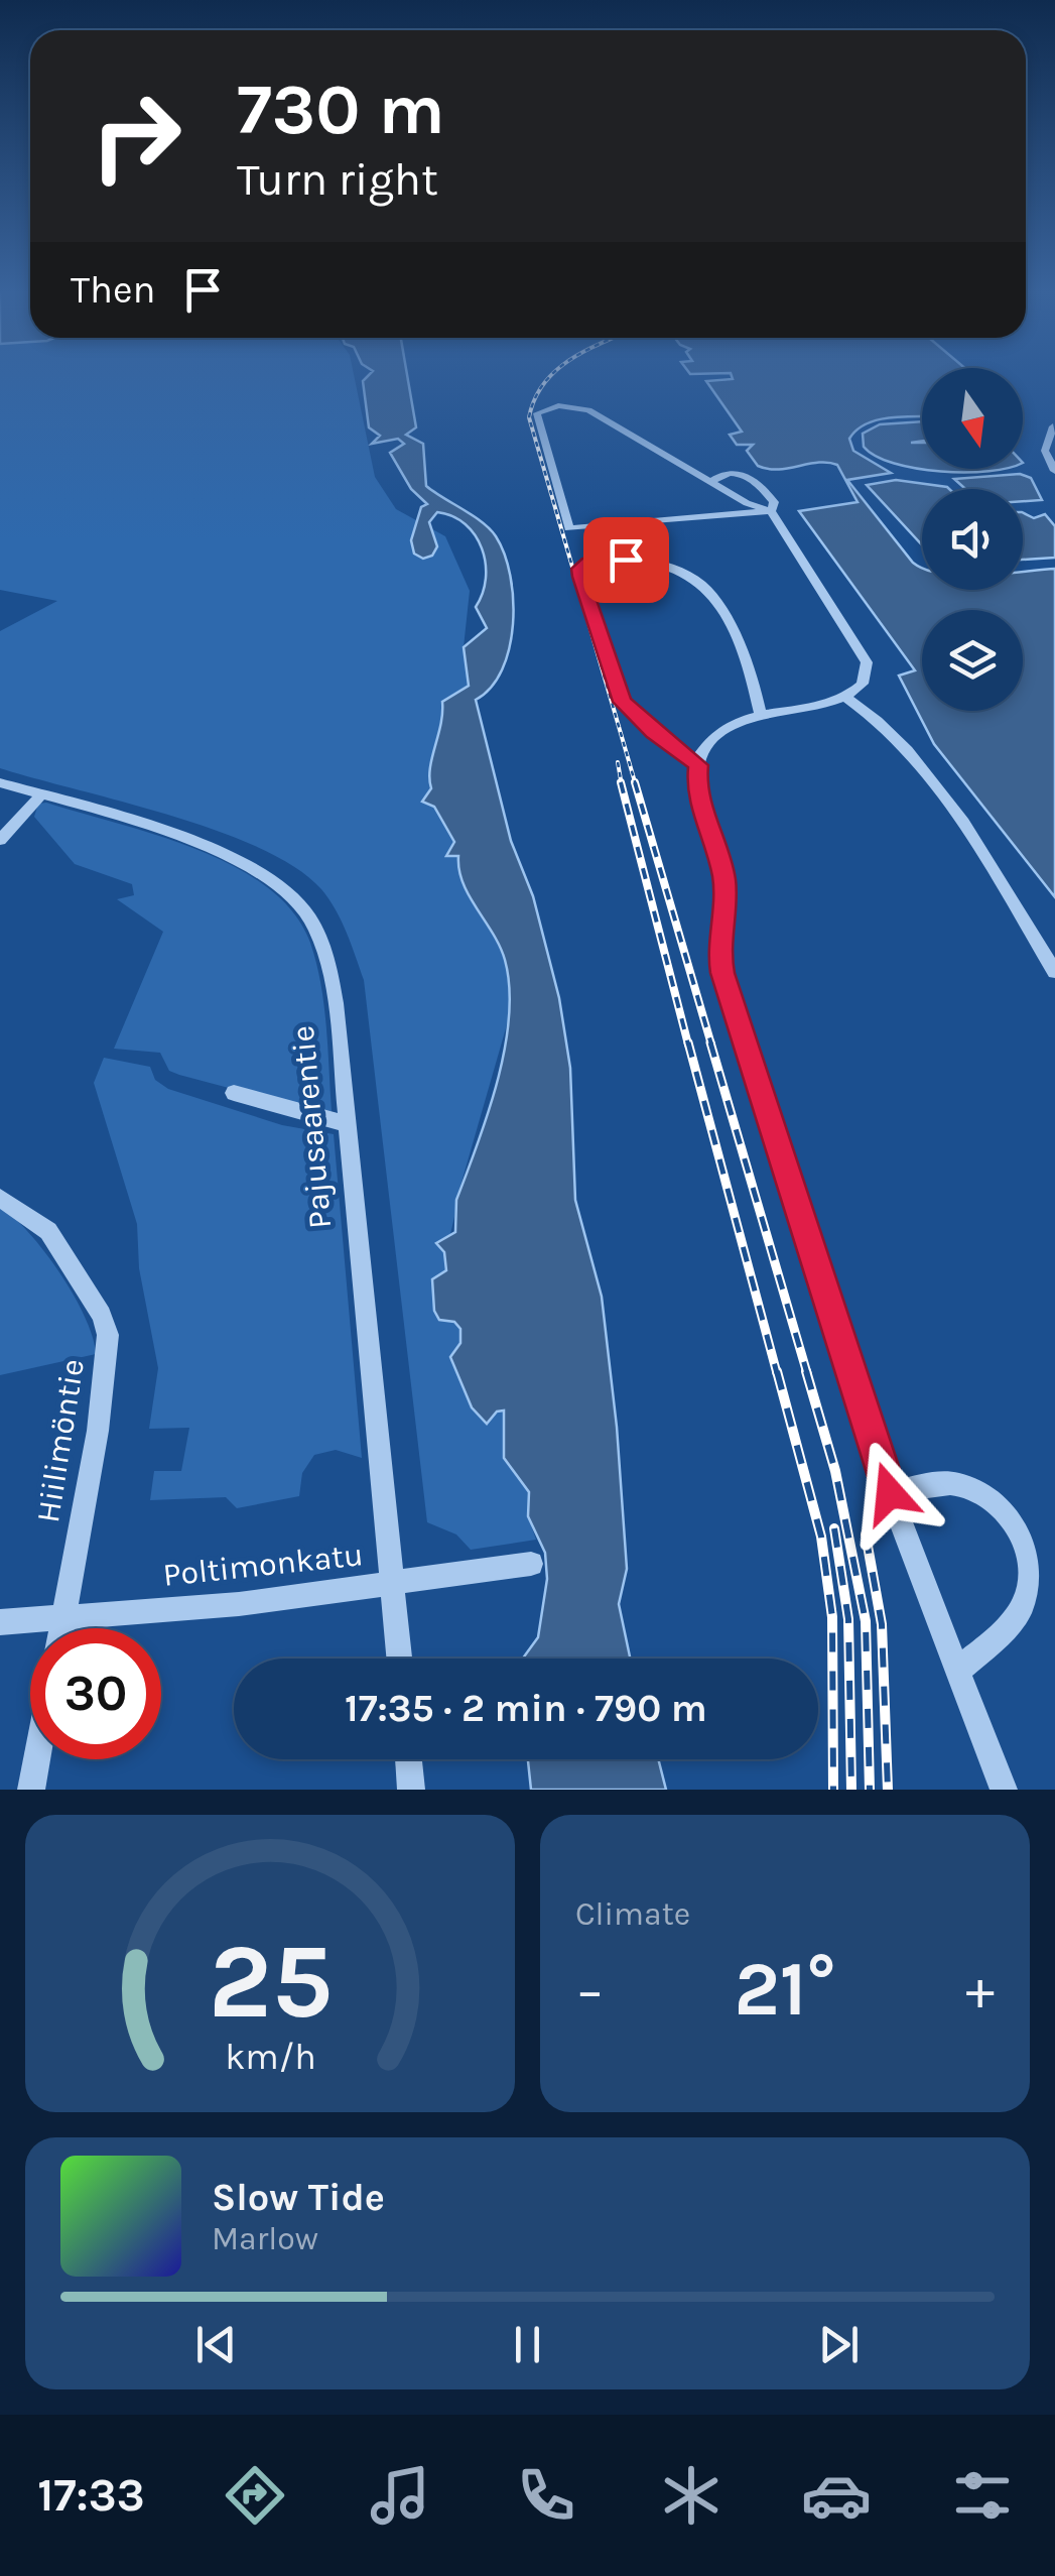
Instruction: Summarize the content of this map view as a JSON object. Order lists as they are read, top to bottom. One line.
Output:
{"streets":{"street":["Pajusaarentie","Hiilimöntie","Poltimonkatu"]},"crossings":[["Pajusaarentie","Poltimonkatu"],["Hiilimöntie","Poltimonkatu"]],"north":"bottom","page":{"turn":["730 m","Turn right"],"then":"Then","limit":"30","trip":"17:35 · 2 min · 790 m","tile":"Climate","heat":["−","21°","+"],"song":["Slow Tide","Marlow"],"tabs":"17:33","gauge":["25","km/h"]}}
